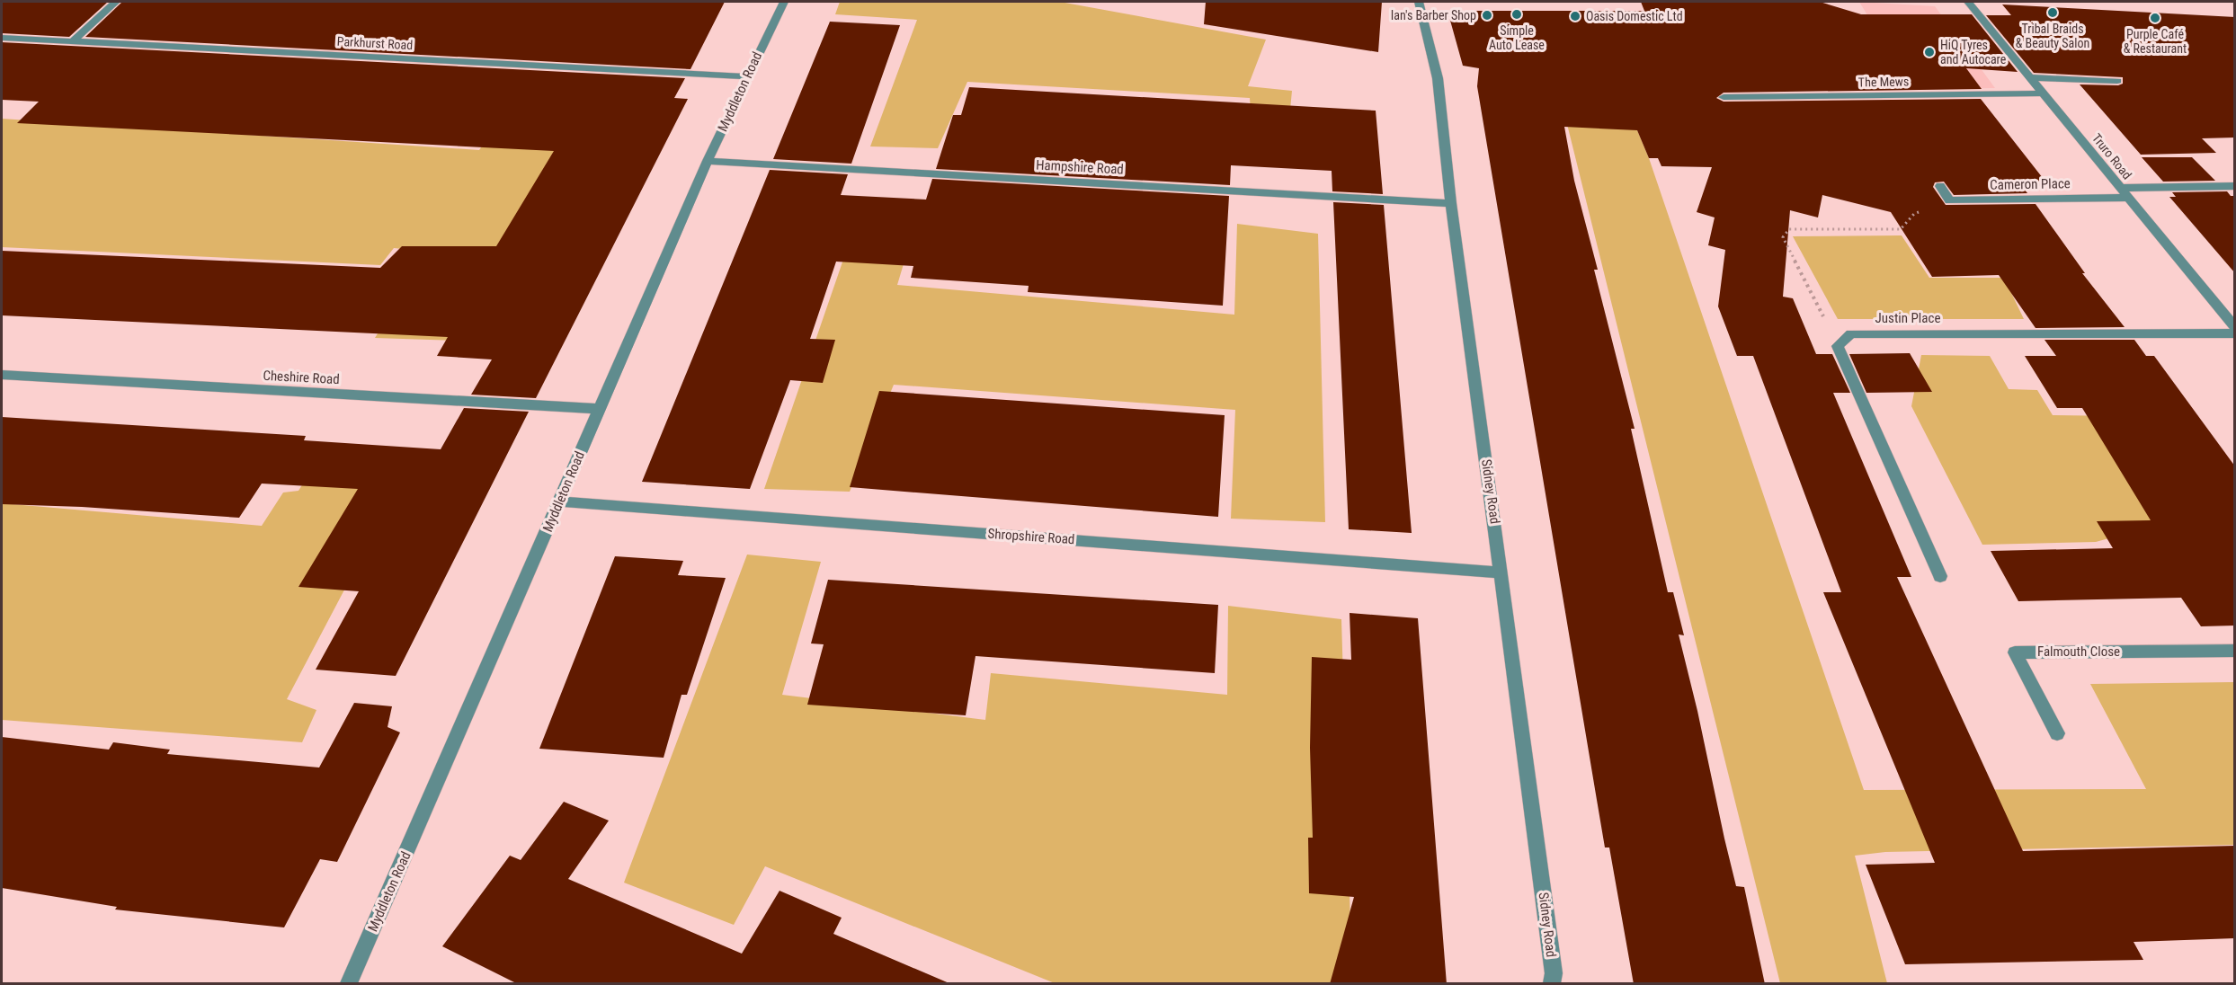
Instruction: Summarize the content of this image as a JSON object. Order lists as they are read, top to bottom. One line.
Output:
{"streets":{"street":["Parkhurst Road","The Mews","Myddleton Road","Truro Road","Hampshire Road","Cameron Place","Justin Place","Cheshire Road","Sidney Road","Shropshire Road","Falmouth Close"]},"crossings":[["Parkhurst Road","Myddleton Road"],["The Mews","Truro Road"],["Myddleton Road","Hampshire Road"],["Myddleton Road","Cheshire Road"],["Myddleton Road","Shropshire Road"],["Truro Road","Cameron Place"],["Hampshire Road","Sidney Road"],["Sidney Road","Shropshire Road"]],"places":["Tribal Braids & Beauty Salon","Simple Auto Lease","Ian's Barber Shop","Oasis Domestic Ltd","Purple Café & Restaurant","HiQ Tyres and Autocare"]}
